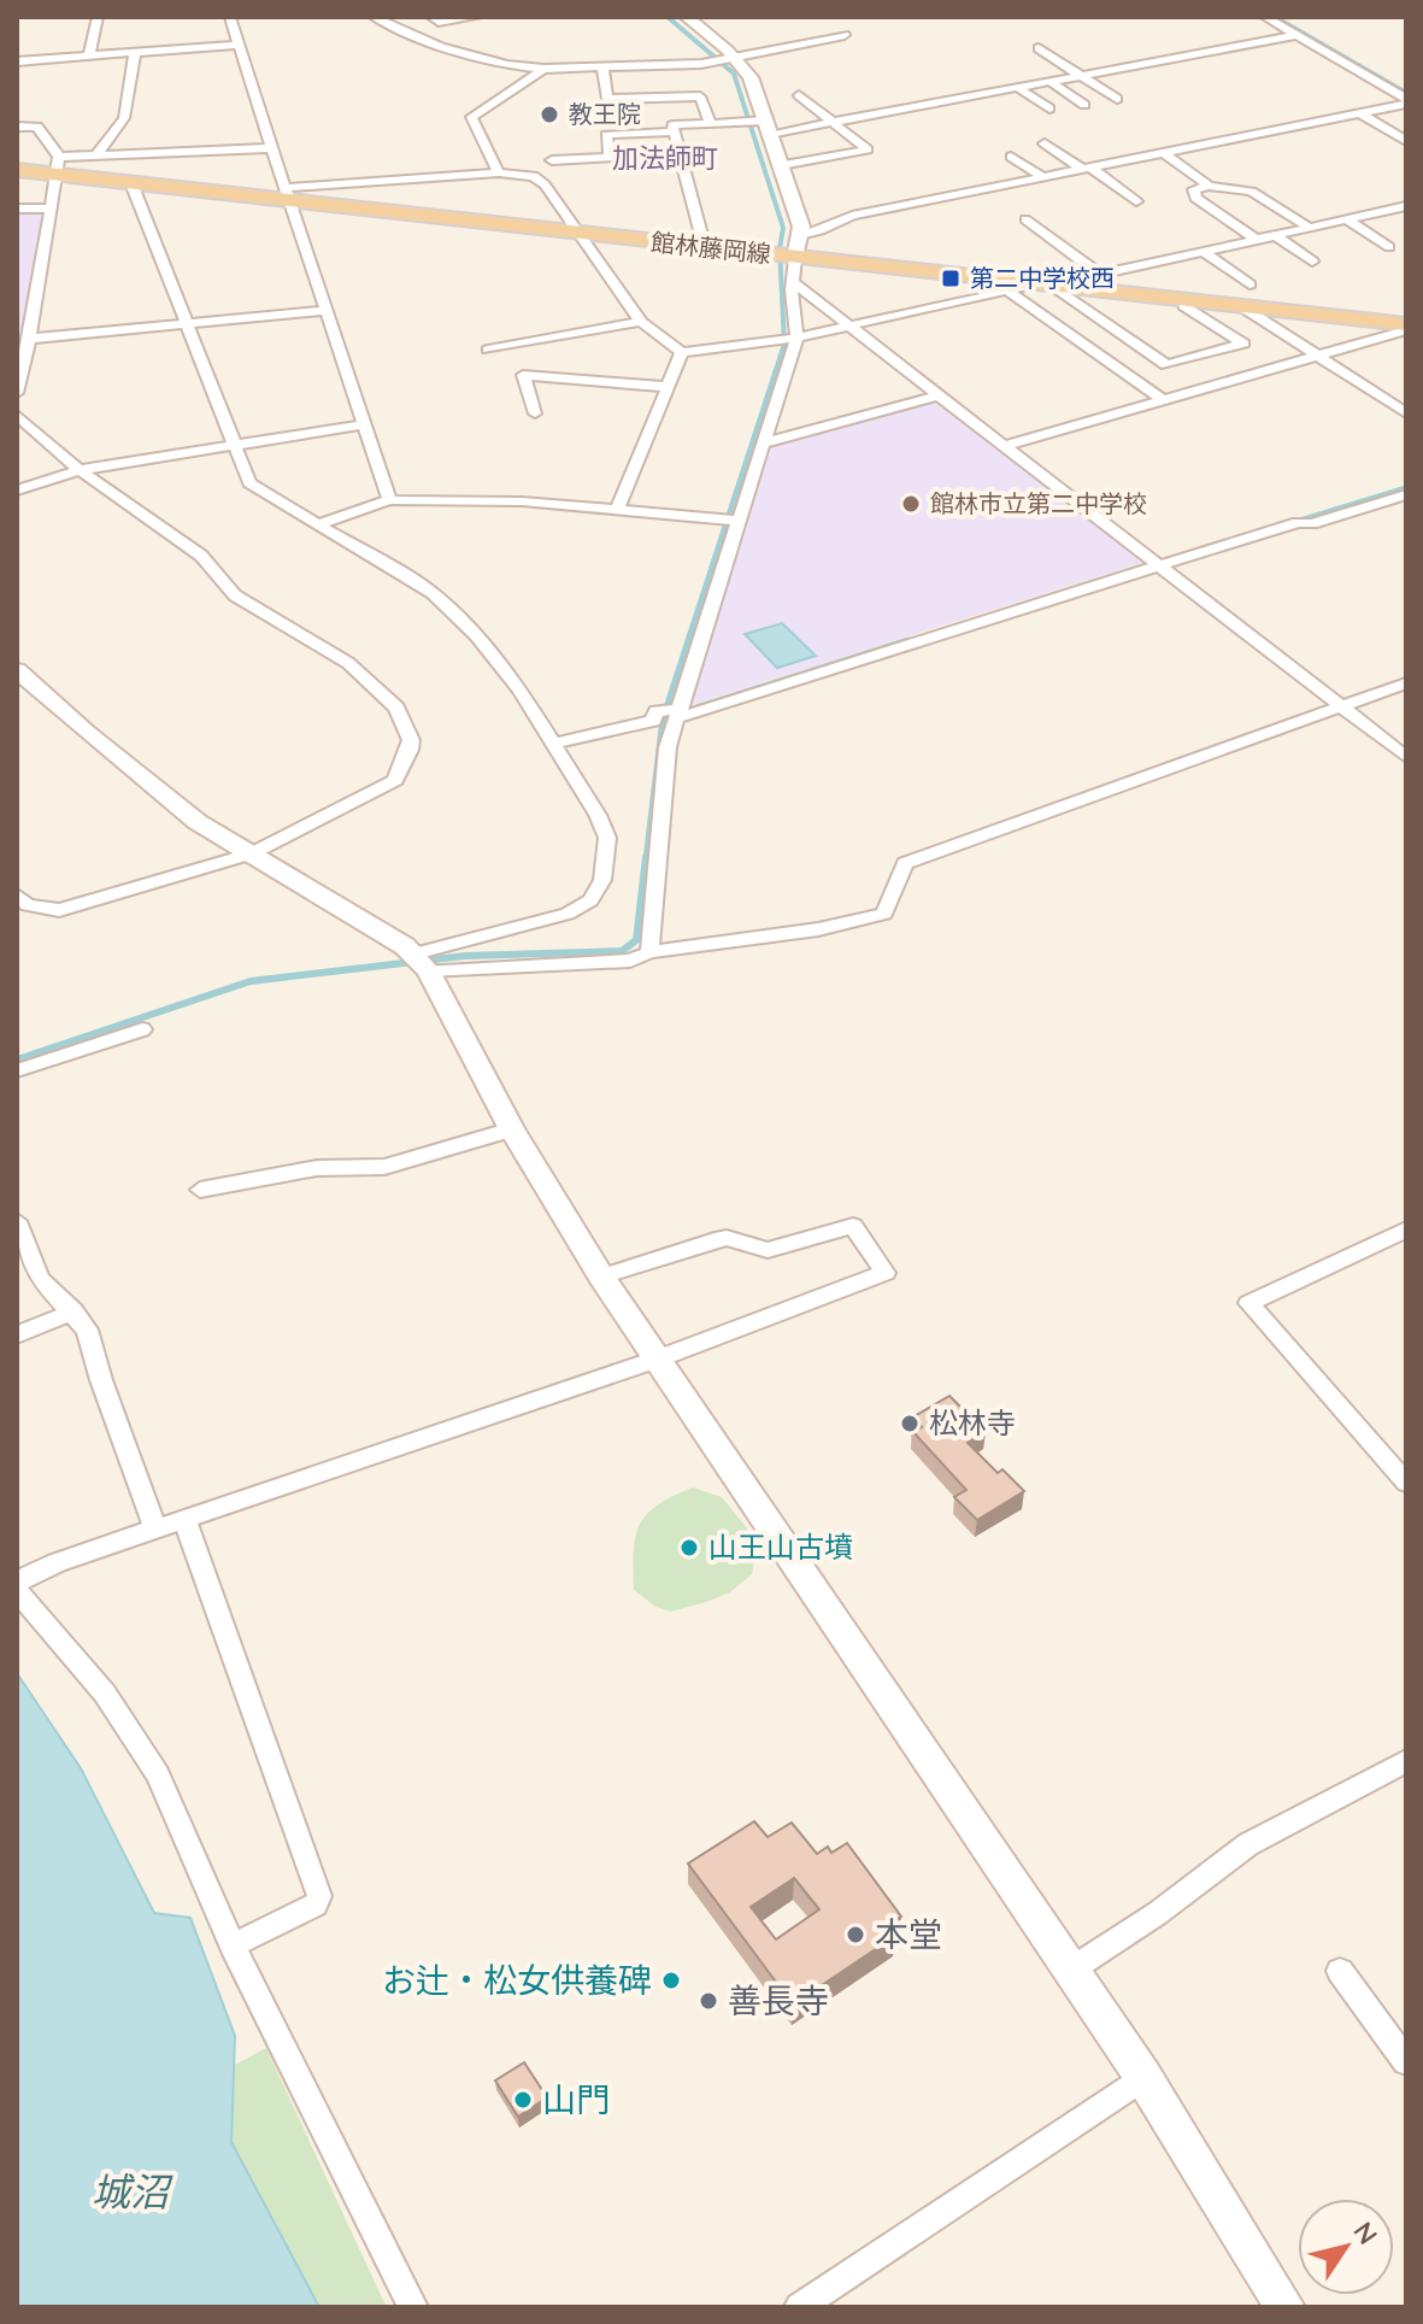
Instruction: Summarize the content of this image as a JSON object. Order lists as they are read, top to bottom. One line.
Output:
{"streets":{"main road":["館林藤岡線"]},"districts":["加法師町"],"water":["城沼"],"places":{"other":["教王院","館林市立第二中学校","松林寺","山王山古墳","本堂","お辻・松女供養碑","善長寺","山門"],"transit":["第二中学校西"]},"north":"top right"}
